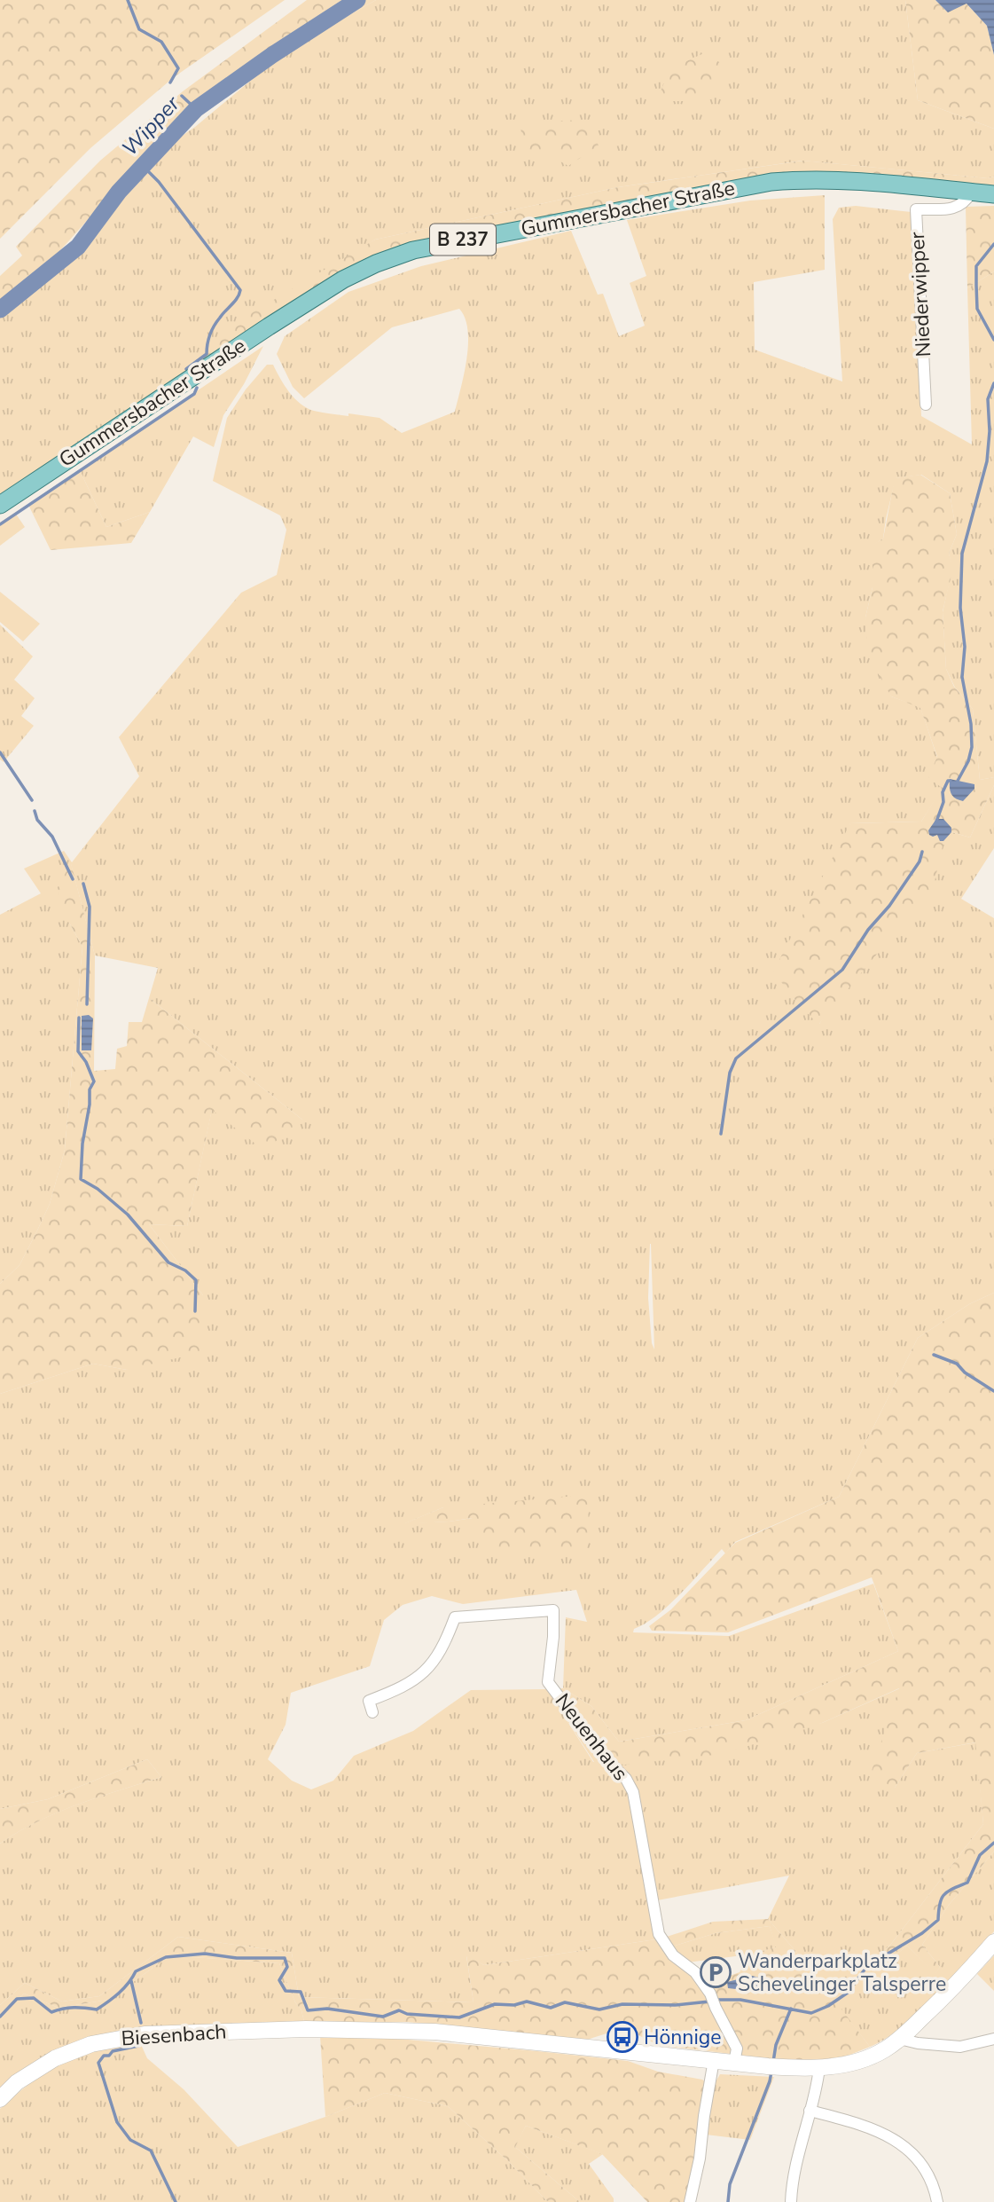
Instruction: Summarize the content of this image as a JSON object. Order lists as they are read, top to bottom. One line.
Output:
{"streets":{"main road":["Gummersbacher Straße","B 237","Biesenbach"],"street":["Niederwipper","Neuenhaus"]},"crossings":[["Gummersbacher Straße","Niederwipper"],["Neuenhaus","Biesenbach"]],"water":["Wipper"],"places":{"parking":["Wanderparkplatz Schevelinger Talsperre"],"bus stop":["Hönnige"]}}
